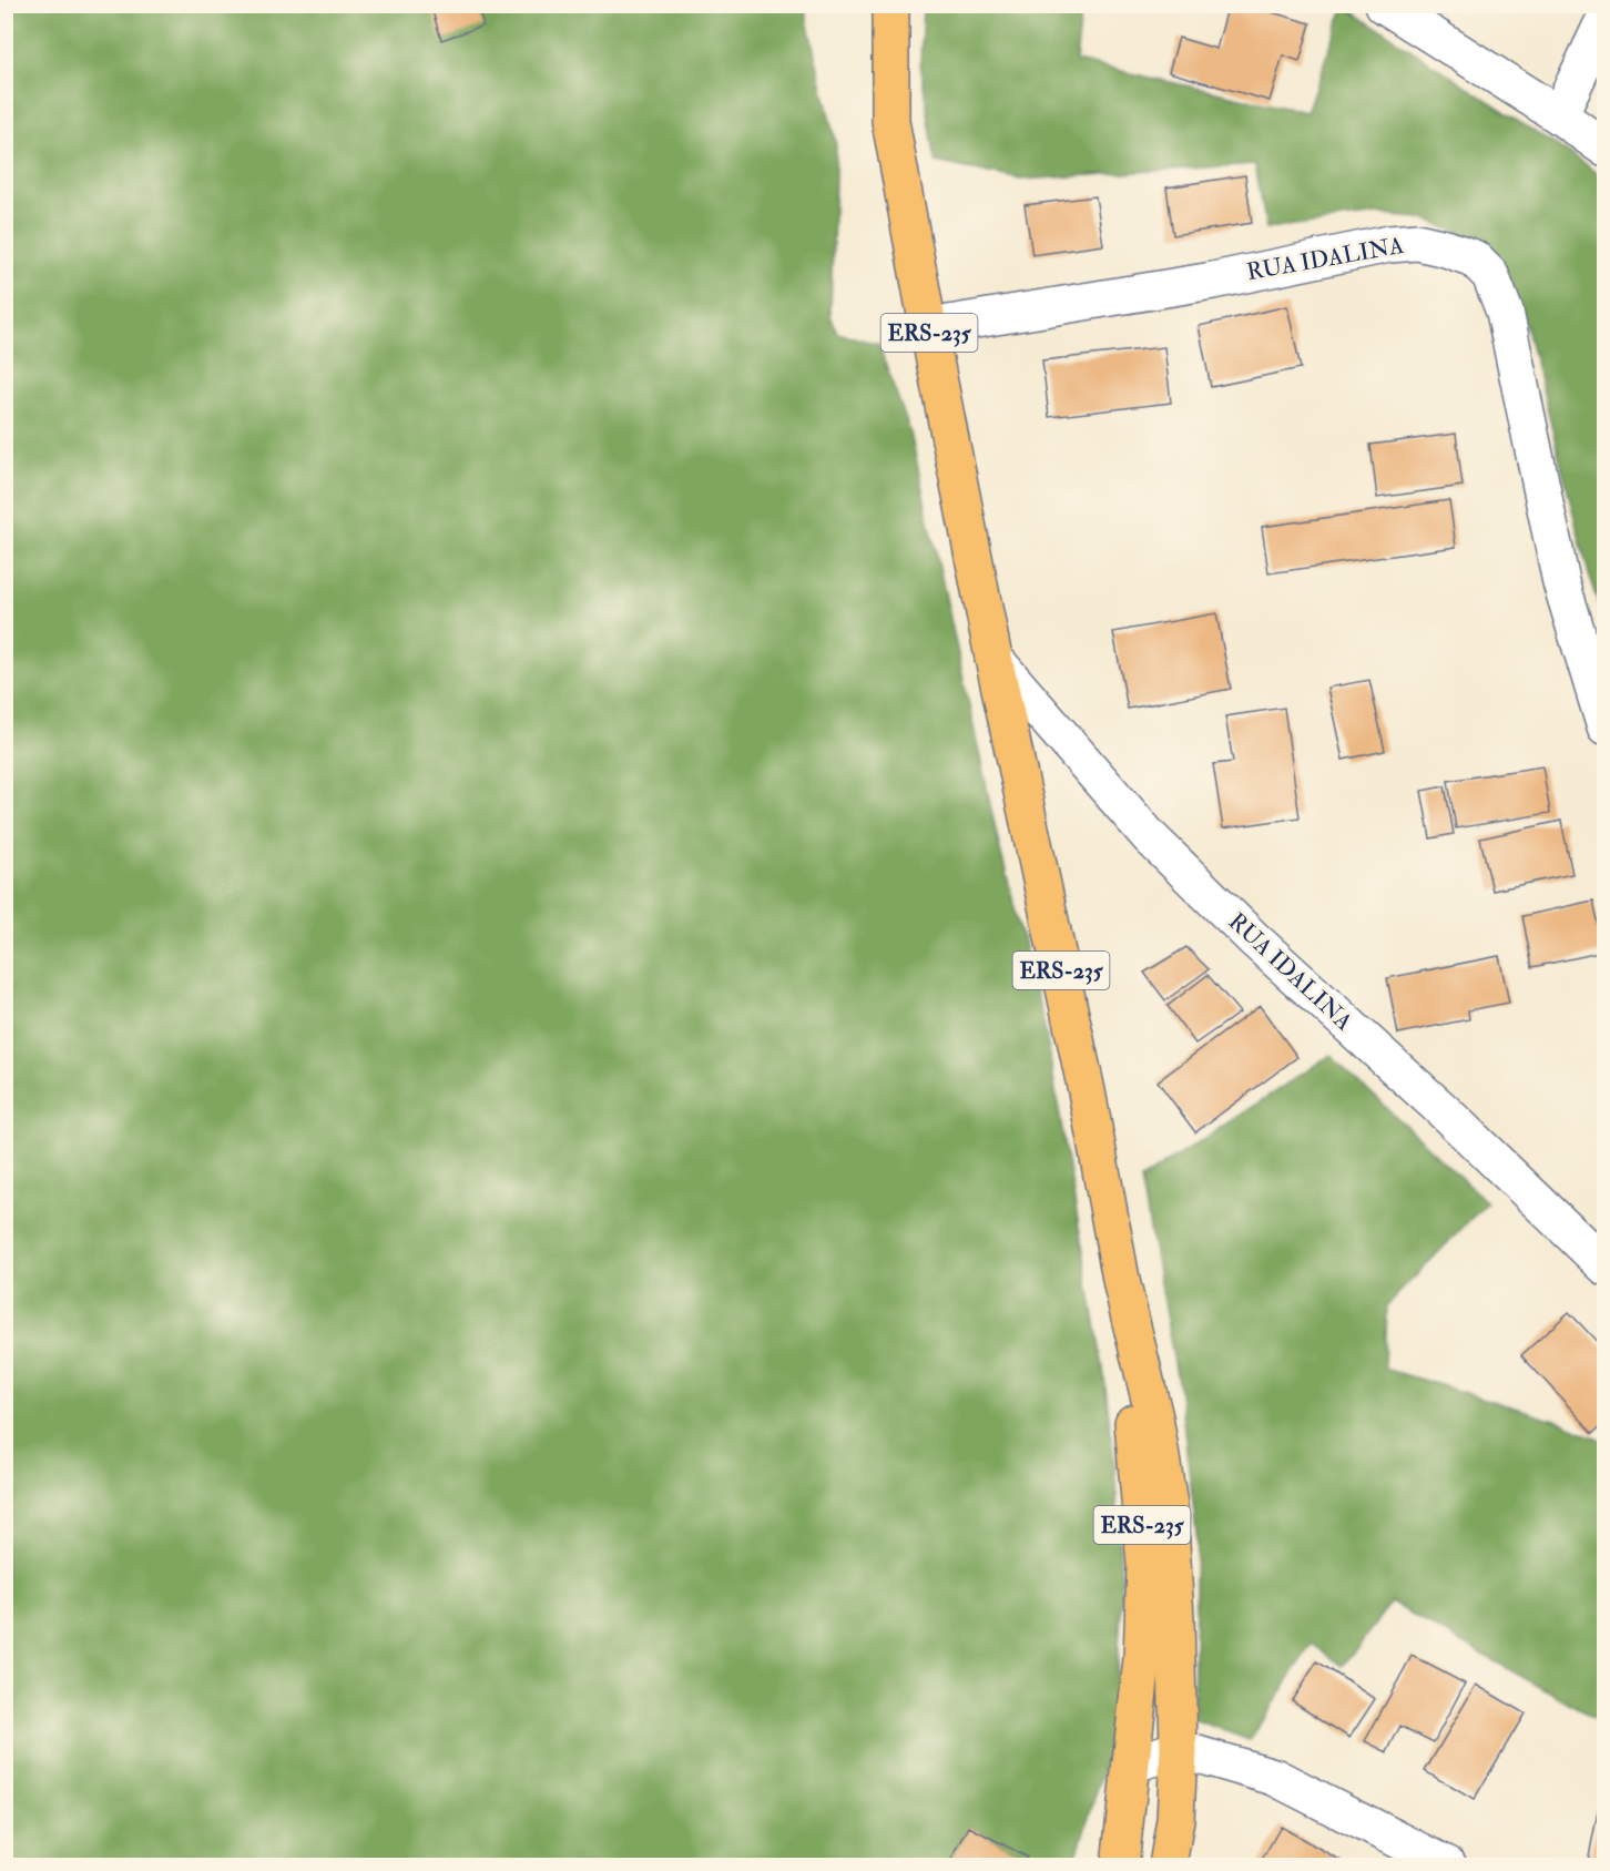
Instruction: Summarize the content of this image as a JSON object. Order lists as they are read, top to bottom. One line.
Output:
{"streets":{"main road":["ERS-235"],"street":["RUA IDALINA"]},"crossings":[["RUA IDALINA","ERS-235"]]}
